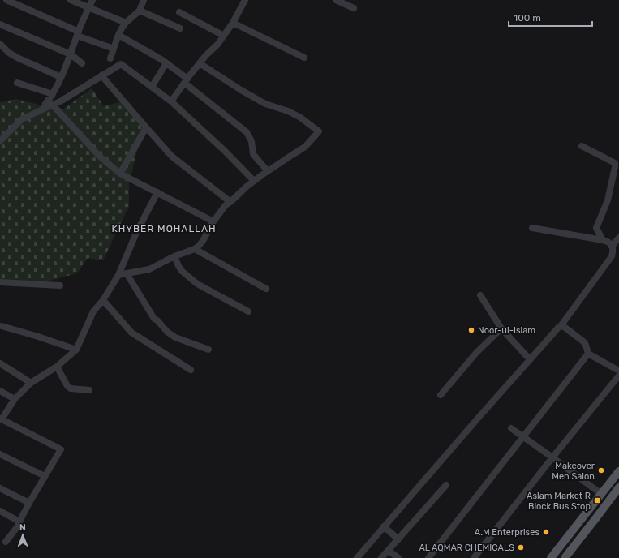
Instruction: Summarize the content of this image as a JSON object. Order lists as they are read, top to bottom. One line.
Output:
{"districts":["KHYBER MOHALLAH"],"places":{"other":["Noor-ul-Islam","Makeover Men Salon","A.M Enterprises","AL AQMAR CHEMICALS"],"transit":["Aslam Market R Block Bus Stop"]},"scale_bar":"100 m","north":"top"}
